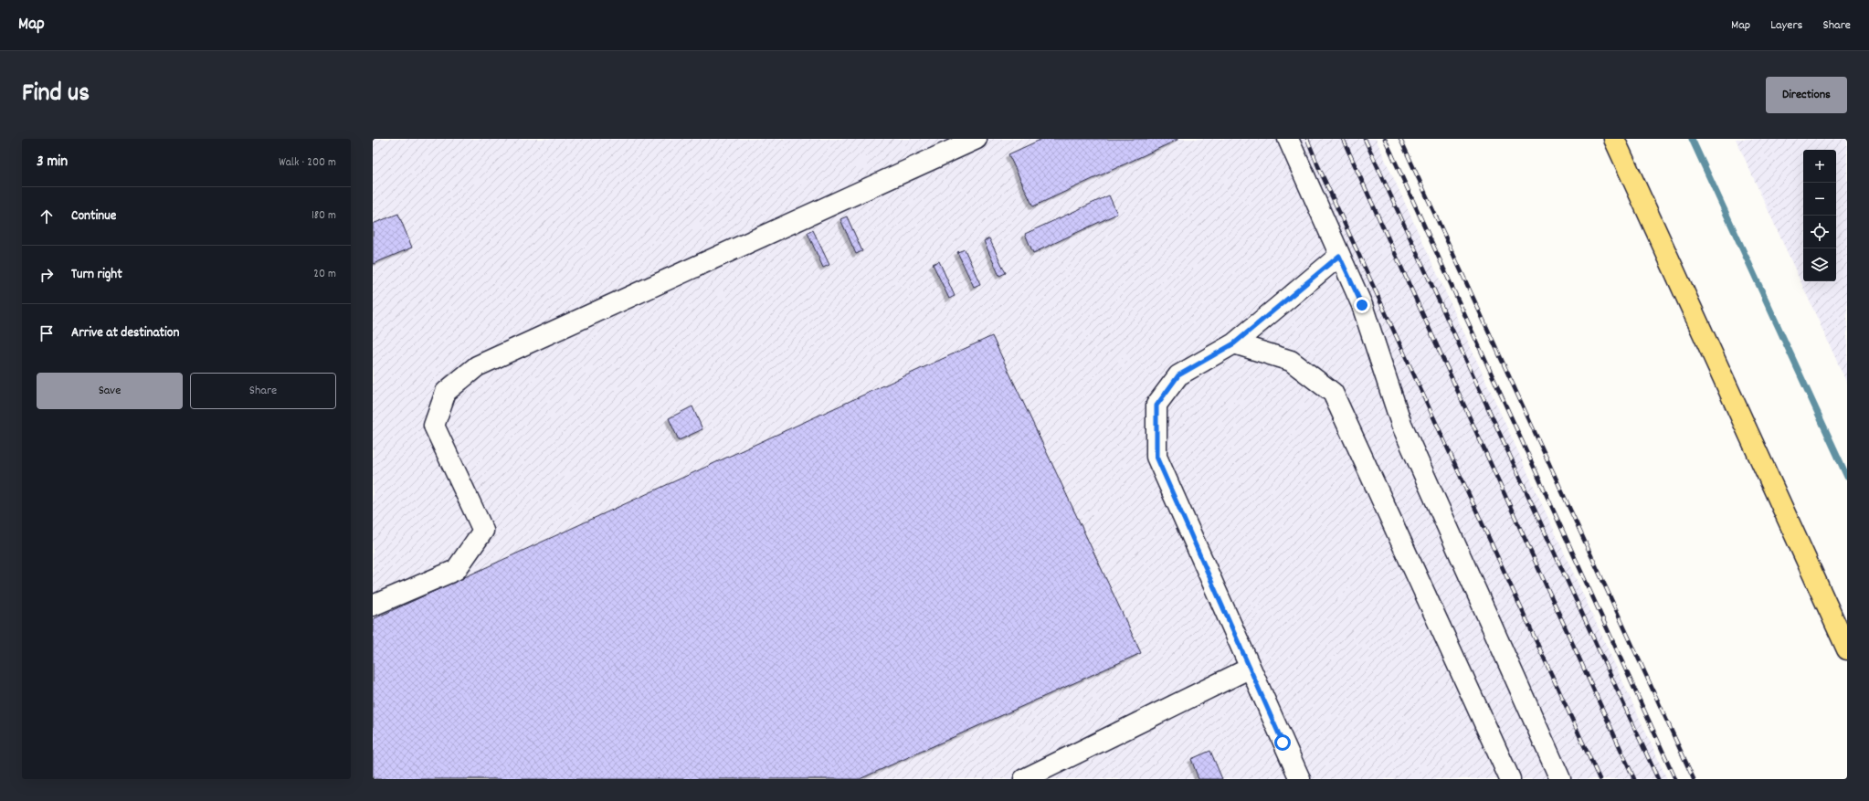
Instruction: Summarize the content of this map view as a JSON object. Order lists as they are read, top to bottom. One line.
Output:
{"page":{"header":"Map","nav":["Map","Layers","Share"],"title":"Find us","buttons":["Directions",["Save","Share"]],"heading":["3 min","Walk · 200 m"],"map_buttons":["+","−"],"list":[["Continue","180 m"],["Turn right","20 m"],"Arrive at destination"]}}
